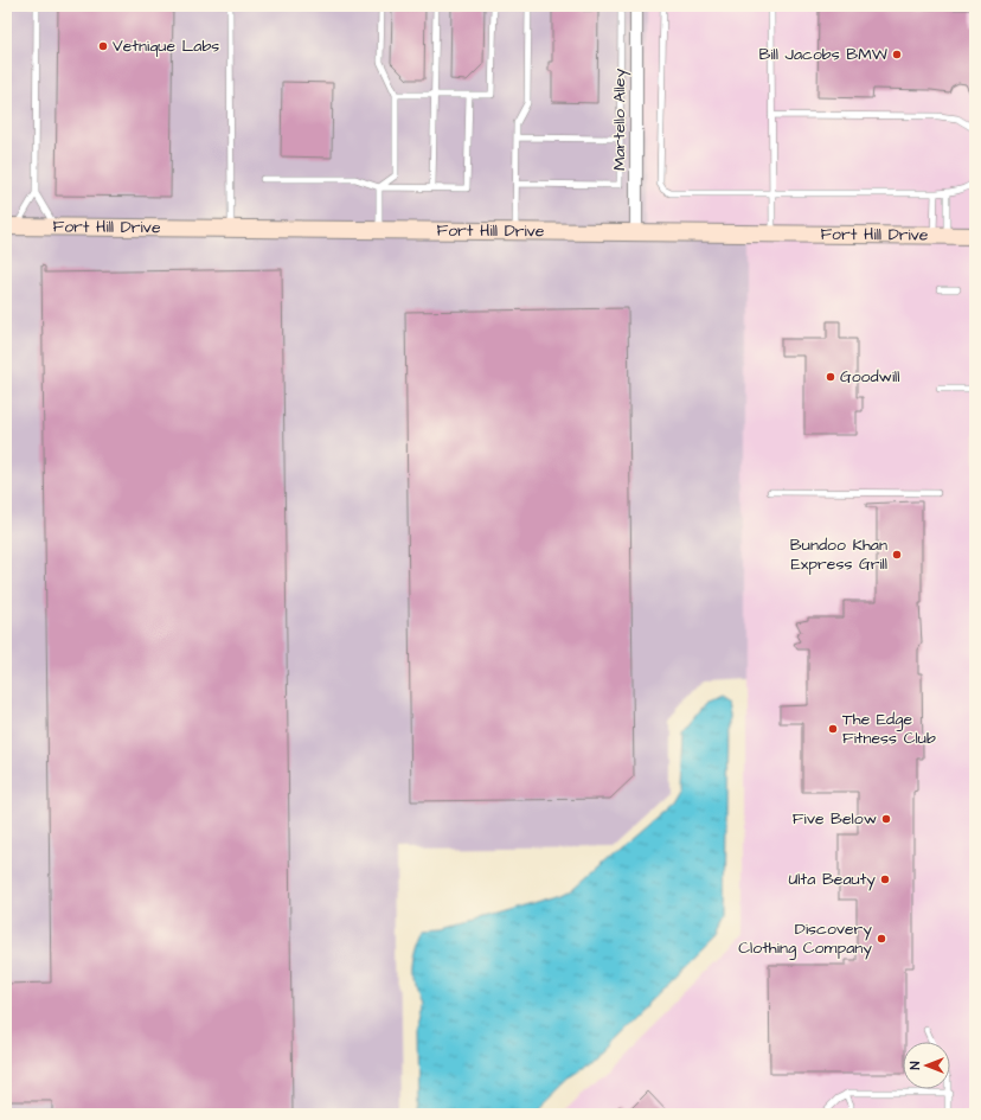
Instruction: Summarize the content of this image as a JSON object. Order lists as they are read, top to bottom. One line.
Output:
{"streets":{"street":["Martello Alley","Fort Hill Drive"]},"crossings":[["Martello Alley","Fort Hill Drive"]],"places":["Vetnique Labs","Bill Jacobs BMW","Goodwill","Bundoo Khan Express Grill","The Edge Fitness Club","Five Below","Ulta Beauty","Discovery Clothing Company"],"north":"left"}
